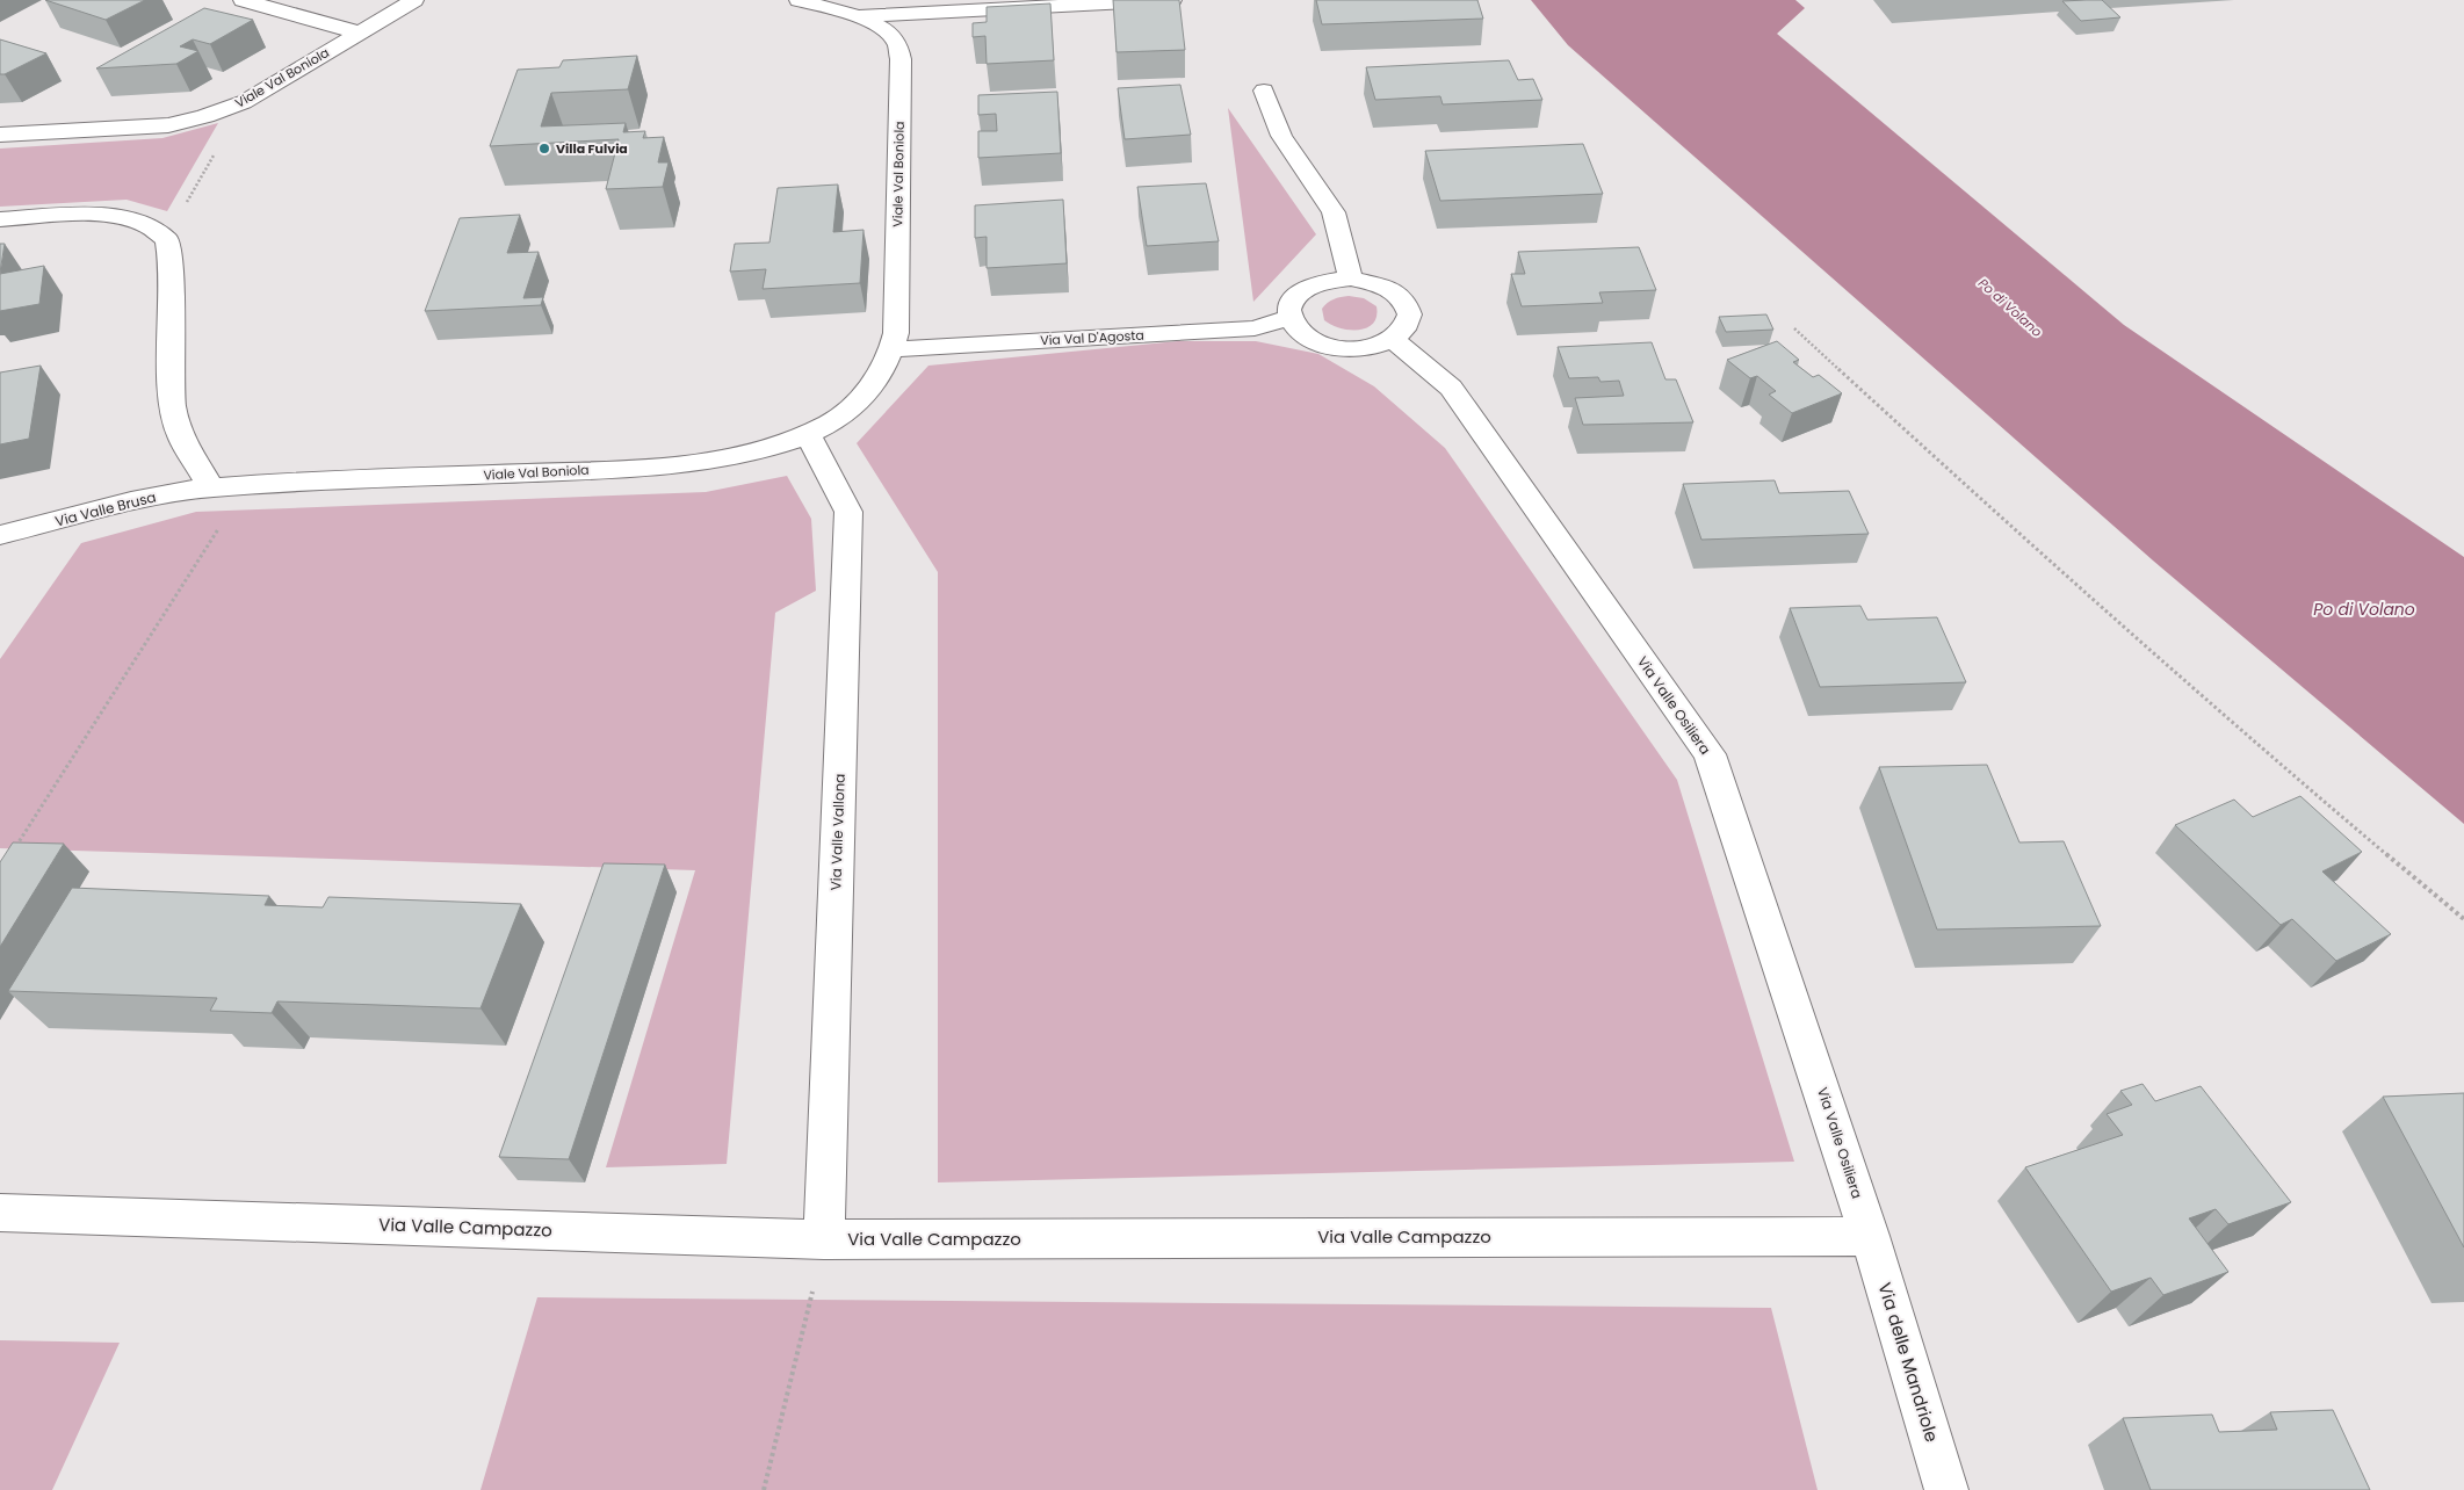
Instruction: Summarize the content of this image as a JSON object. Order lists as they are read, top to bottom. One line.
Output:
{"streets":{"street":["Viale Val Boniola","Via Val D'Agosta","Via Valle Brusa","Via Valle Osiliera","Via Valle Vallona","Via Valle Campazzo","Via delle Mandriole"]},"crossings":[["Viale Val Boniola","Via Val D'Agosta"],["Viale Val Boniola","Via Valle Brusa"],["Viale Val Boniola","Via Valle Vallona"],["Via Val D'Agosta","Via Valle Osiliera"],["Via Valle Osiliera","Via Valle Campazzo"],["Via Valle Osiliera","Via delle Mandriole"],["Via Valle Vallona","Via Valle Campazzo"],["Via Valle Campazzo","Via delle Mandriole"]],"water":["Po di Volano"],"places":["Villa Fulvia"]}
